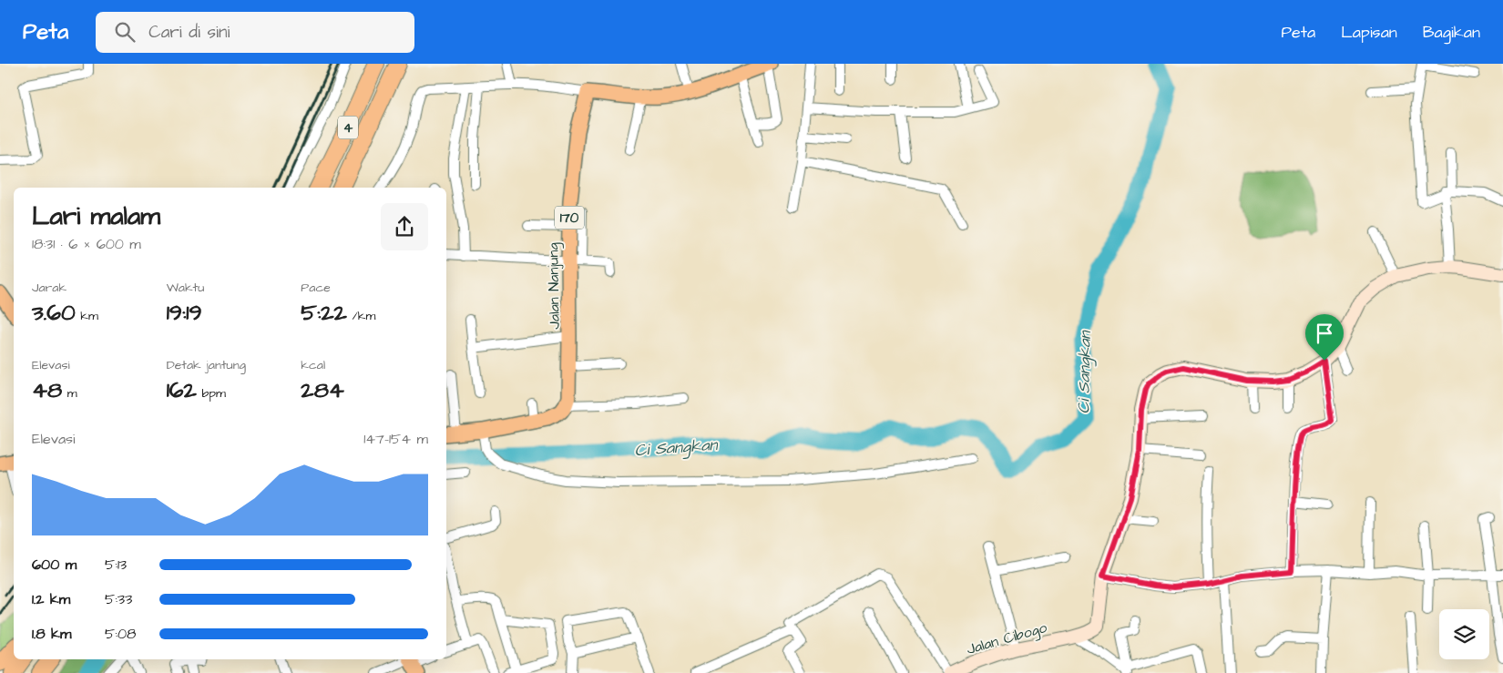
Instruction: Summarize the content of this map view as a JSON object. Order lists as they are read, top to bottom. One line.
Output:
{"streets":{"highway":["4"],"main road":["170","Jalan Nanjung"],"street":["Jalan Cibogo"]},"water":["Ci Sangkan"],"page":{"header":"Peta","search":"Cari di sini","nav":["Peta","Lapisan","Bagikan"],"heading":["Lari malam","18:31 · 6 × 600 m"],"stats":[["Jarak","3.60 km"],["Waktu","19:19"],["Pace","5:22 /km"],["Elevasi","48 m"],["Detak jantung","162 bpm"],["kcal","284"]],"chart":["Elevasi","147–154 m"],"list":[{"name":"600 m","note":"5:13"},{"name":"1.2 km","note":"5:33"},{"name":"1.8 km","note":"5:08"}]}}
